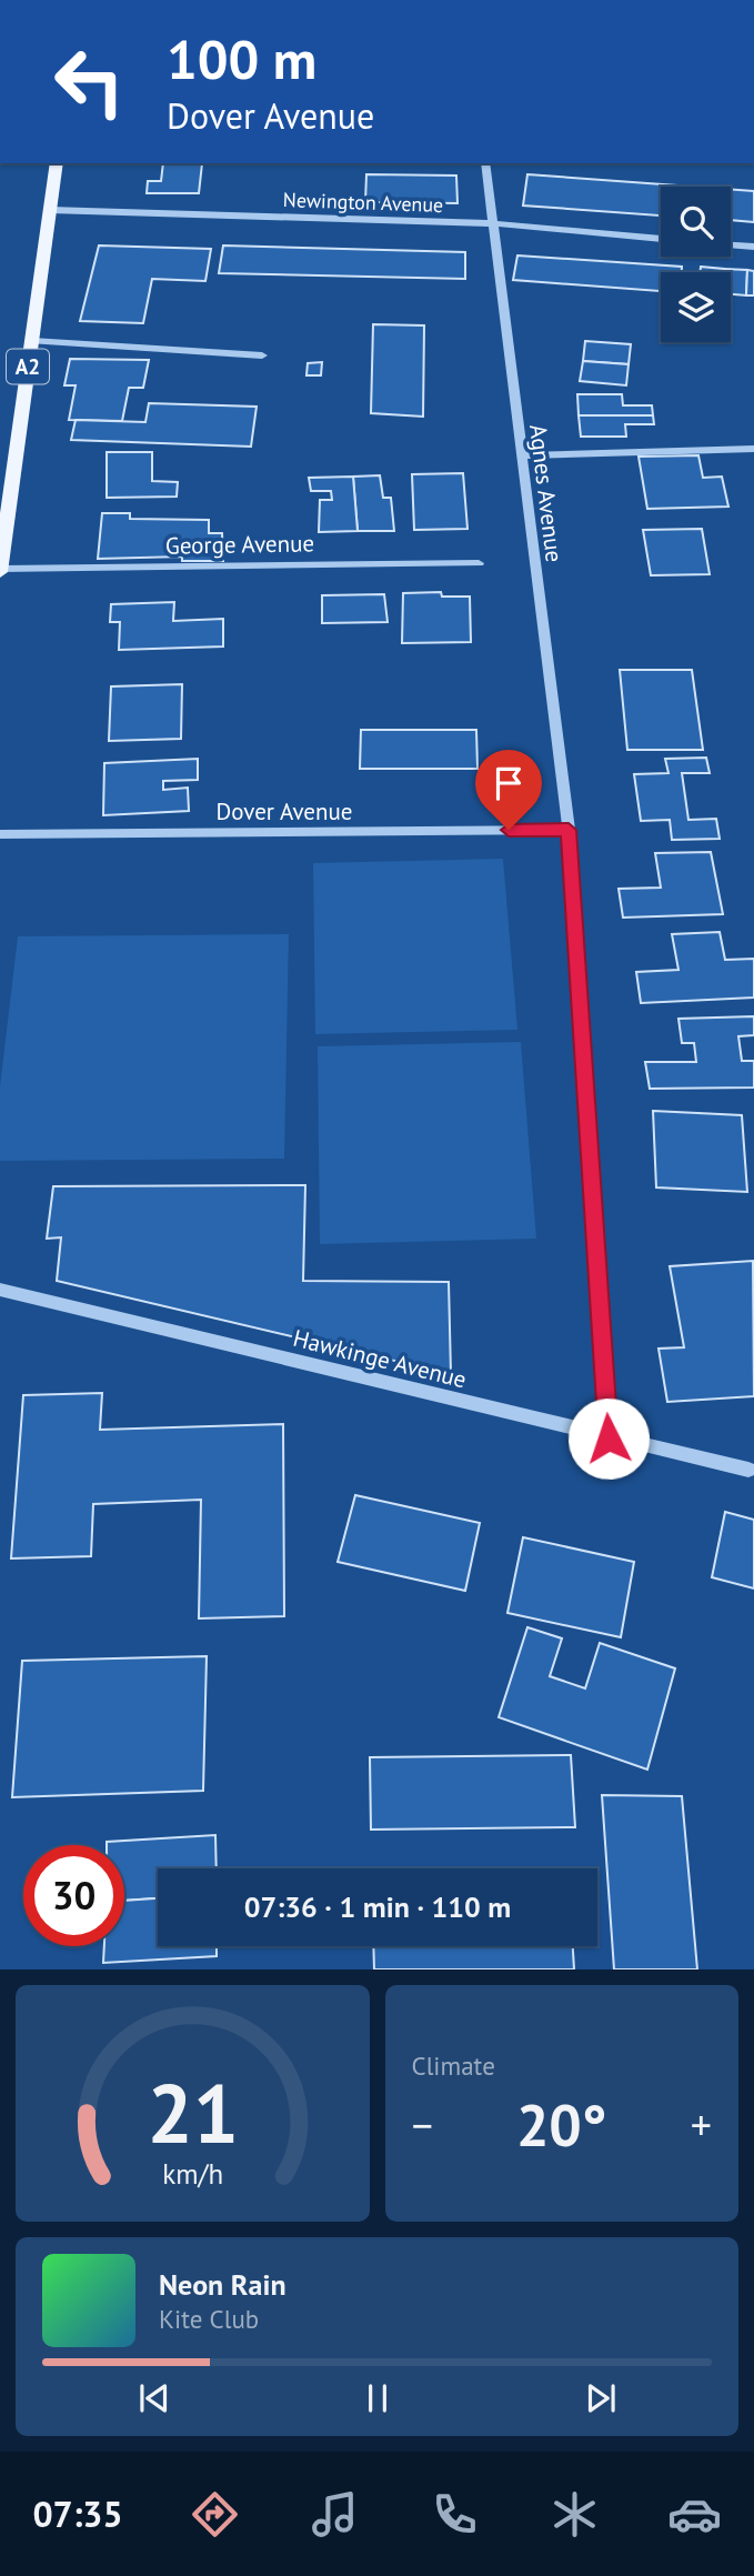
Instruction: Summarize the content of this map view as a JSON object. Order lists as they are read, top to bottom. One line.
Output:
{"streets":{"main road":["A2"],"street":["Newington Avenue","Agnes Avenue","George Avenue","Dover Avenue","Hawkinge Avenue"]},"crossings":[["Newington Avenue","A2"],["Newington Avenue","Agnes Avenue"],["A2","George Avenue"],["Agnes Avenue","Dover Avenue"]],"page":{"turn":["100 m","Dover Avenue"],"limit":"30","trip":"07:36 · 1 min · 110 m","tile":"Climate","heat":["−","20°","+"],"song":["Neon Rain","Kite Club"],"tabs":"07:35","gauge":["21","km/h"]}}
